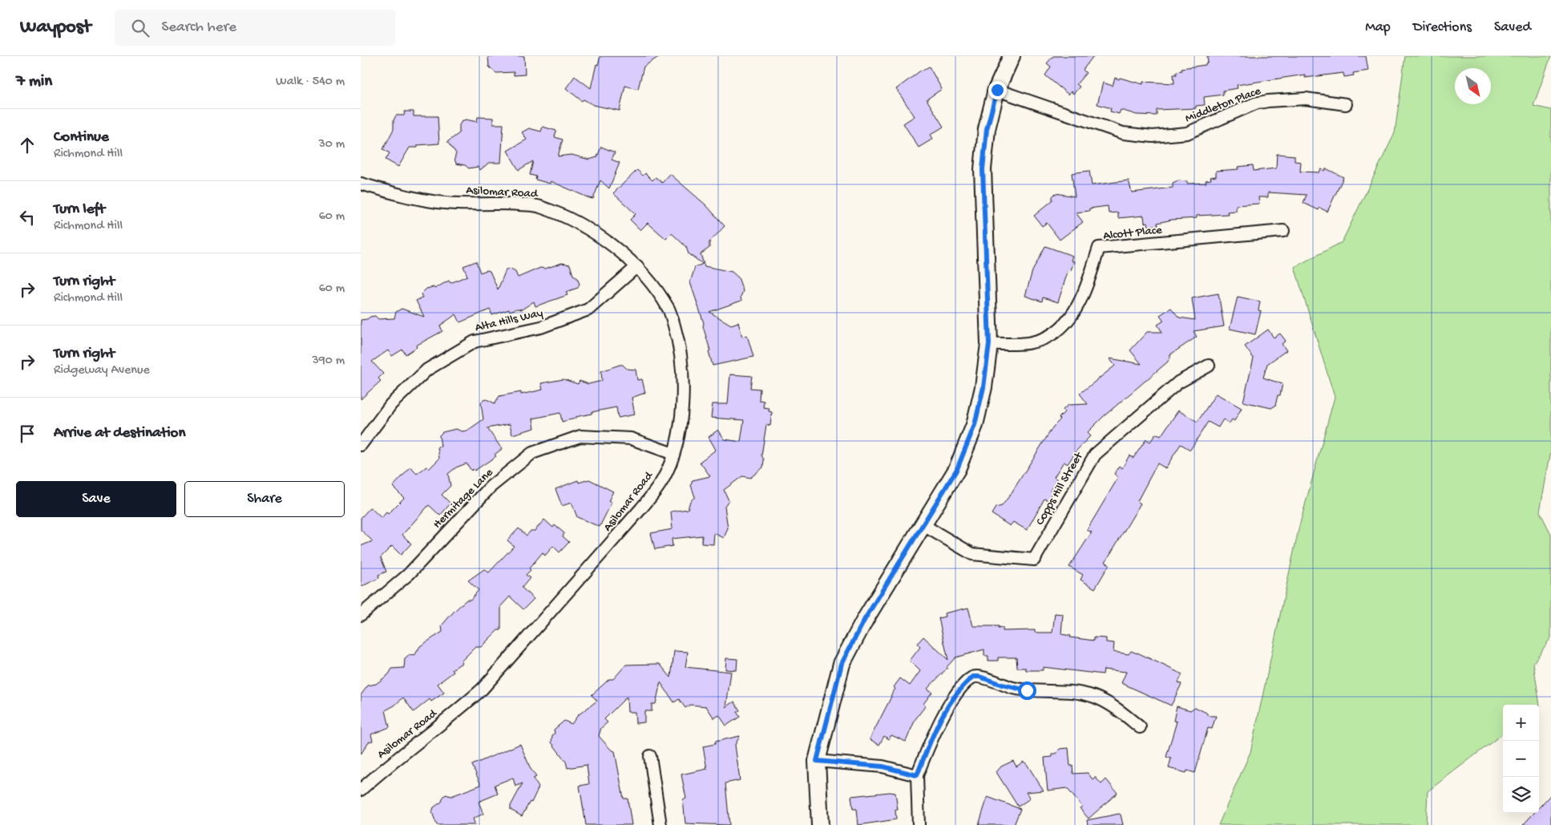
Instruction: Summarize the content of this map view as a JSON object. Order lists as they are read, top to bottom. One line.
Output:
{"streets":{"street":["Middleton Place","Asilomar Road","Alcott Place","Alta Hills Way","Copps Hill Street","Hermitage Lane"]},"crossings":[["Asilomar Road","Alta Hills Way"],["Asilomar Road","Hermitage Lane"]],"north":"bottom right","page":{"header":"Waypost","search":"Search here","nav":["Map","Directions","Saved"],"heading":["7 min","Walk · 540 m"],"list":[["Continue","Richmond Hill","30 m"],["Turn left","Richmond Hill","60 m"],["Turn right","Richmond Hill","60 m"],["Turn right","Ridgeway Avenue","390 m"],"Arrive at destination"],"buttons":["Save","Share"],"map_buttons":["+","−"]}}
